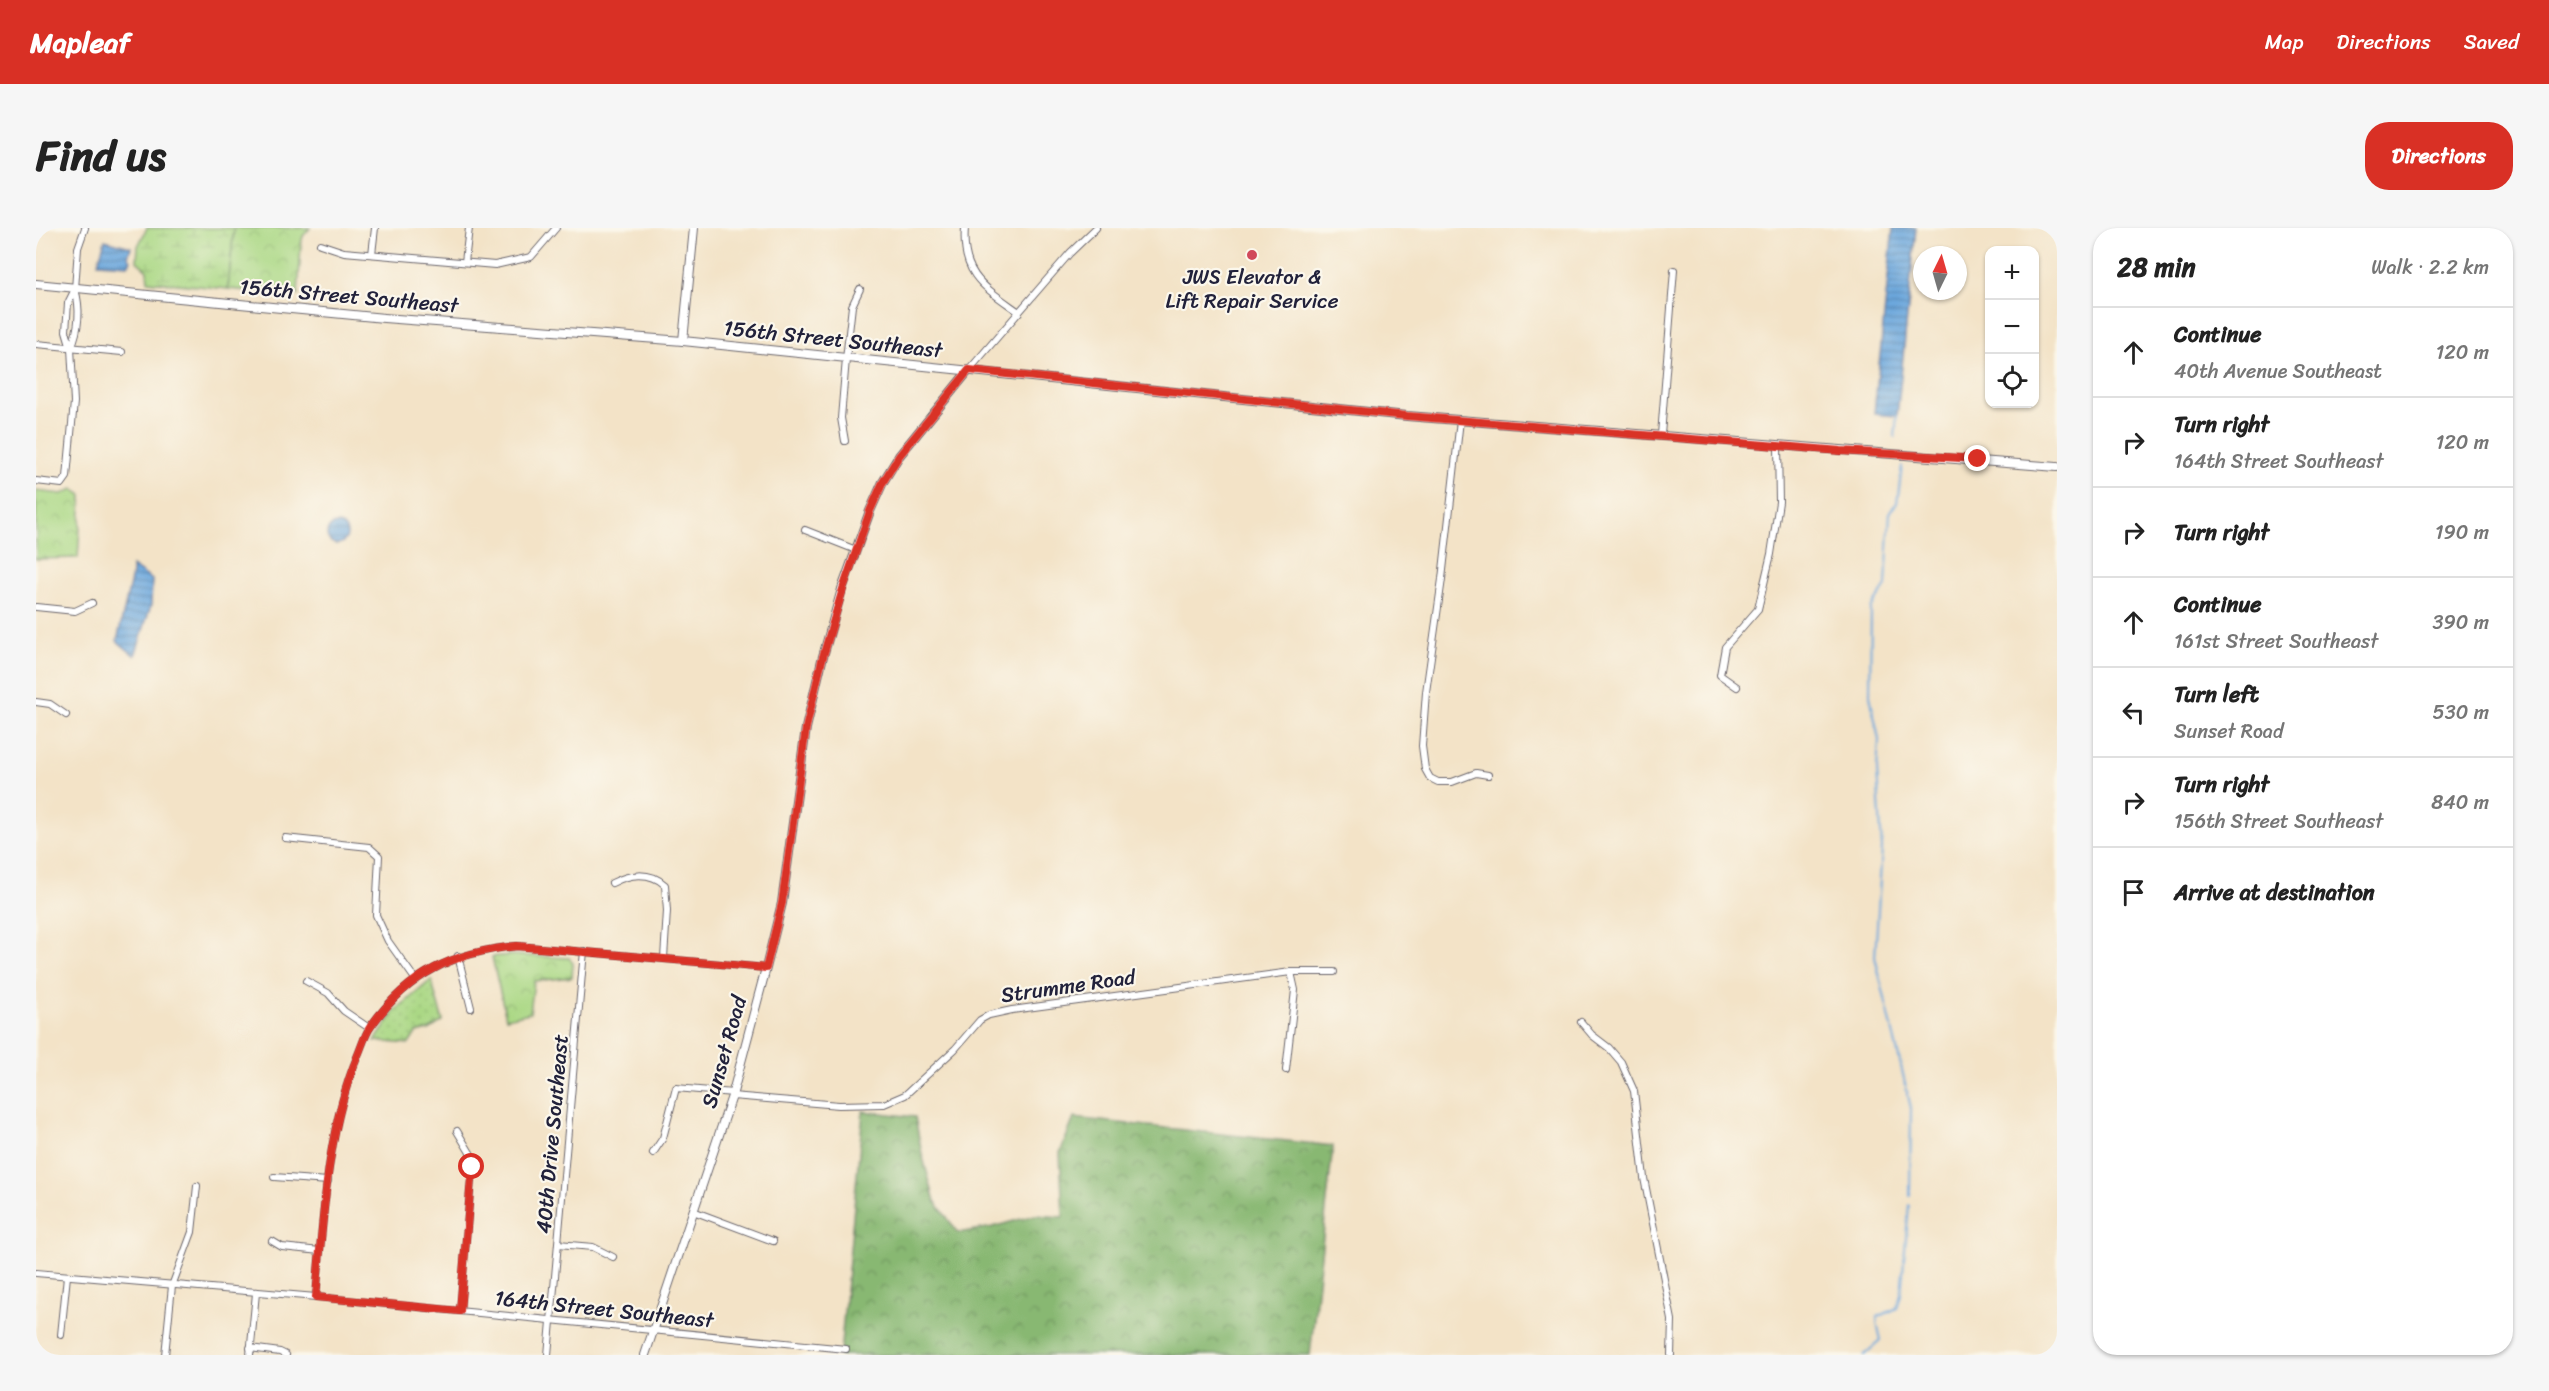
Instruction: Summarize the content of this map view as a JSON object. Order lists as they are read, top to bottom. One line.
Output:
{"streets":{"street":["156th Street Southeast","Strumme Road","Sunset Road","40th Drive Southeast","164th Street Southeast"]},"crossings":[["156th Street Southeast","Sunset Road"],["Strumme Road","Sunset Road"],["Sunset Road","164th Street Southeast"],["40th Drive Southeast","164th Street Southeast"]],"places":["JWS Elevator & Lift Repair Service"],"north":"top","page":{"header":"Mapleaf","nav":["Map","Directions","Saved"],"title":"Find us","buttons":"Directions","heading":["28 min","Walk · 2.2 km"],"map_buttons":["+","−"],"list":[["Continue","40th Avenue Southeast","120 m"],["Turn right","164th Street Southeast","120 m"],["Turn right","190 m"],["Continue","161st Street Southeast","390 m"],["Turn left","Sunset Road","530 m"],["Turn right","156th Street Southeast","840 m"],"Arrive at destination"]}}
